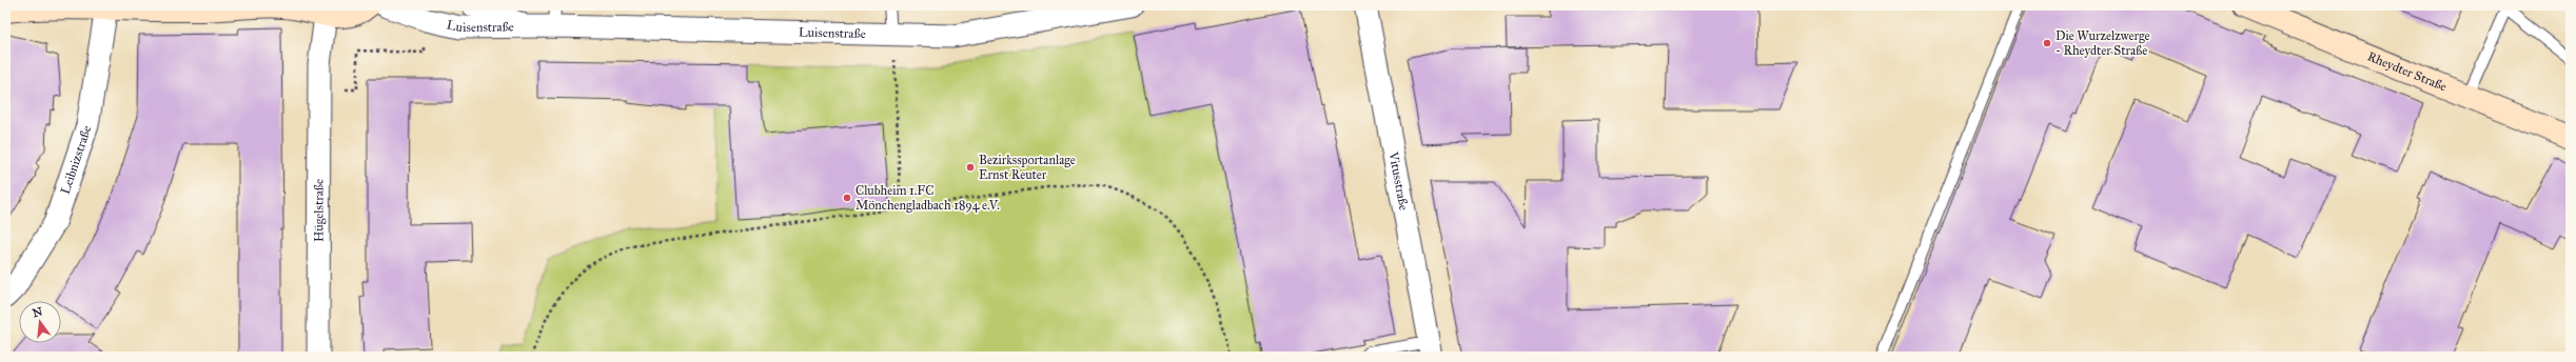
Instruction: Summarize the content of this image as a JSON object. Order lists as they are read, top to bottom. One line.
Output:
{"streets":{"street":["Luisenstraße","Rheydter Straße","Leibnizstraße","Vitusstraße","Hügelstraße"]},"places":["Die Wurzelzwerge - Rheydter Straße","Bezirkssportanlage Ernst Reuter","Clubheim 1.FC Mönchengladbach 1894 e.V."],"north":"top"}
